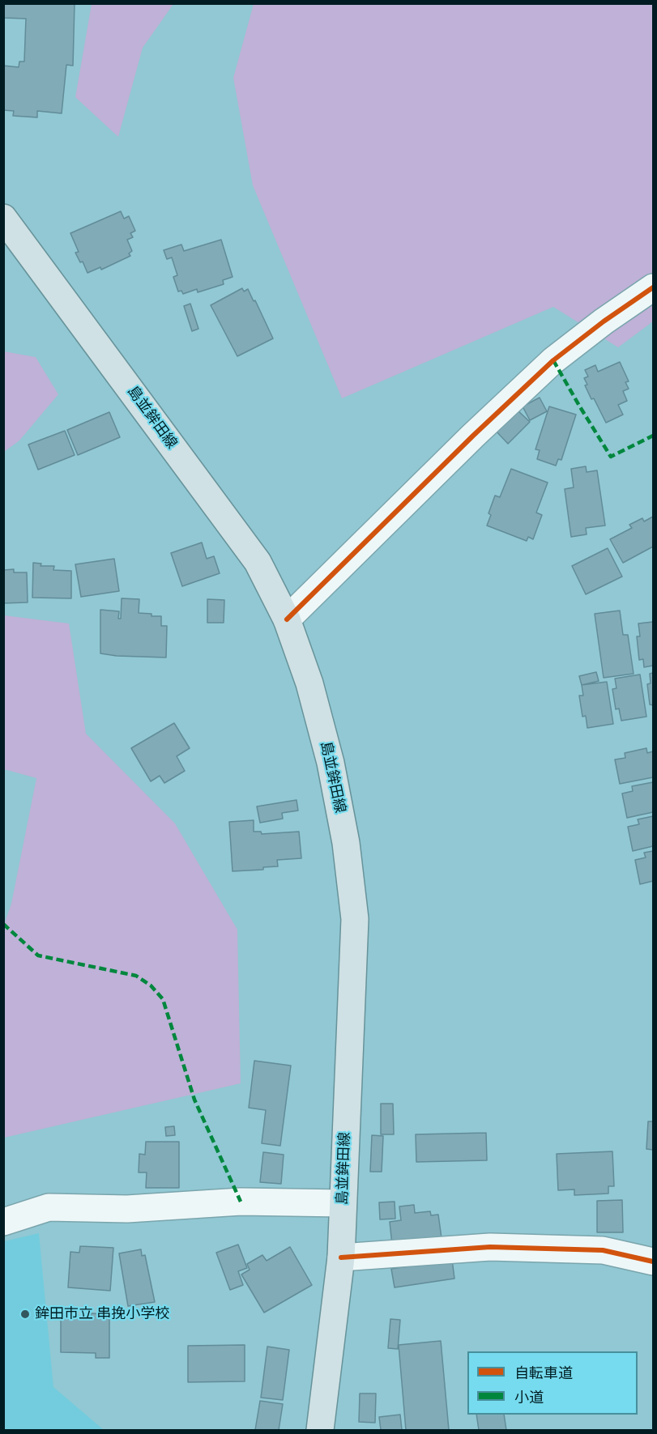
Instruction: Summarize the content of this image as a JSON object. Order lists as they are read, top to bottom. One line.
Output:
{"streets":{"main road":["島並鉾田線"]},"places":["鉾田市立 串挽小学校"],"legend":["自転車道","小道"]}
